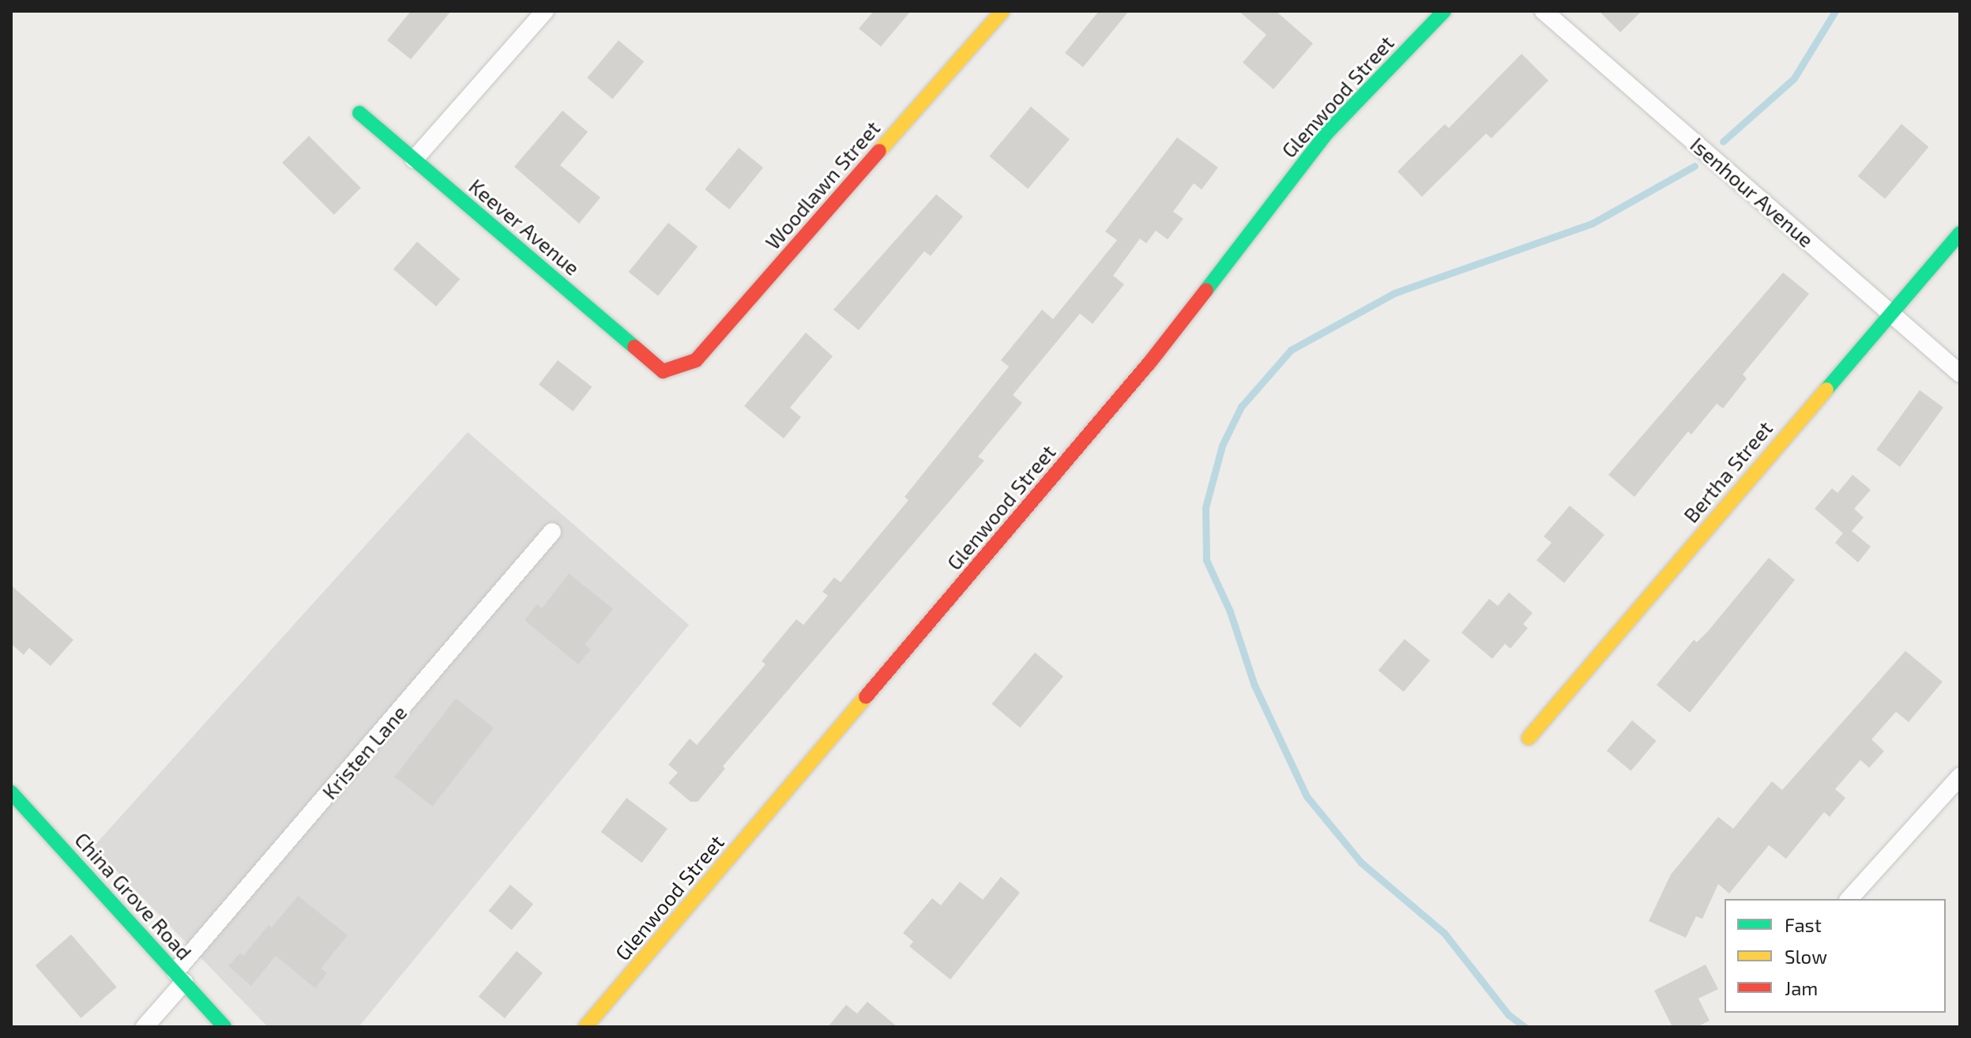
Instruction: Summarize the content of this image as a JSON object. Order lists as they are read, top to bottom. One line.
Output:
{"streets":{"street":["Glenwood Street","Woodlawn Street","Isenhour Avenue","Keever Avenue","Bertha Street","Kristen Lane","China Grove Road"]},"crossings":[["Woodlawn Street","Keever Avenue"],["Isenhour Avenue","Bertha Street"],["Kristen Lane","China Grove Road"]],"legend":["Fast","Slow","Jam"]}
